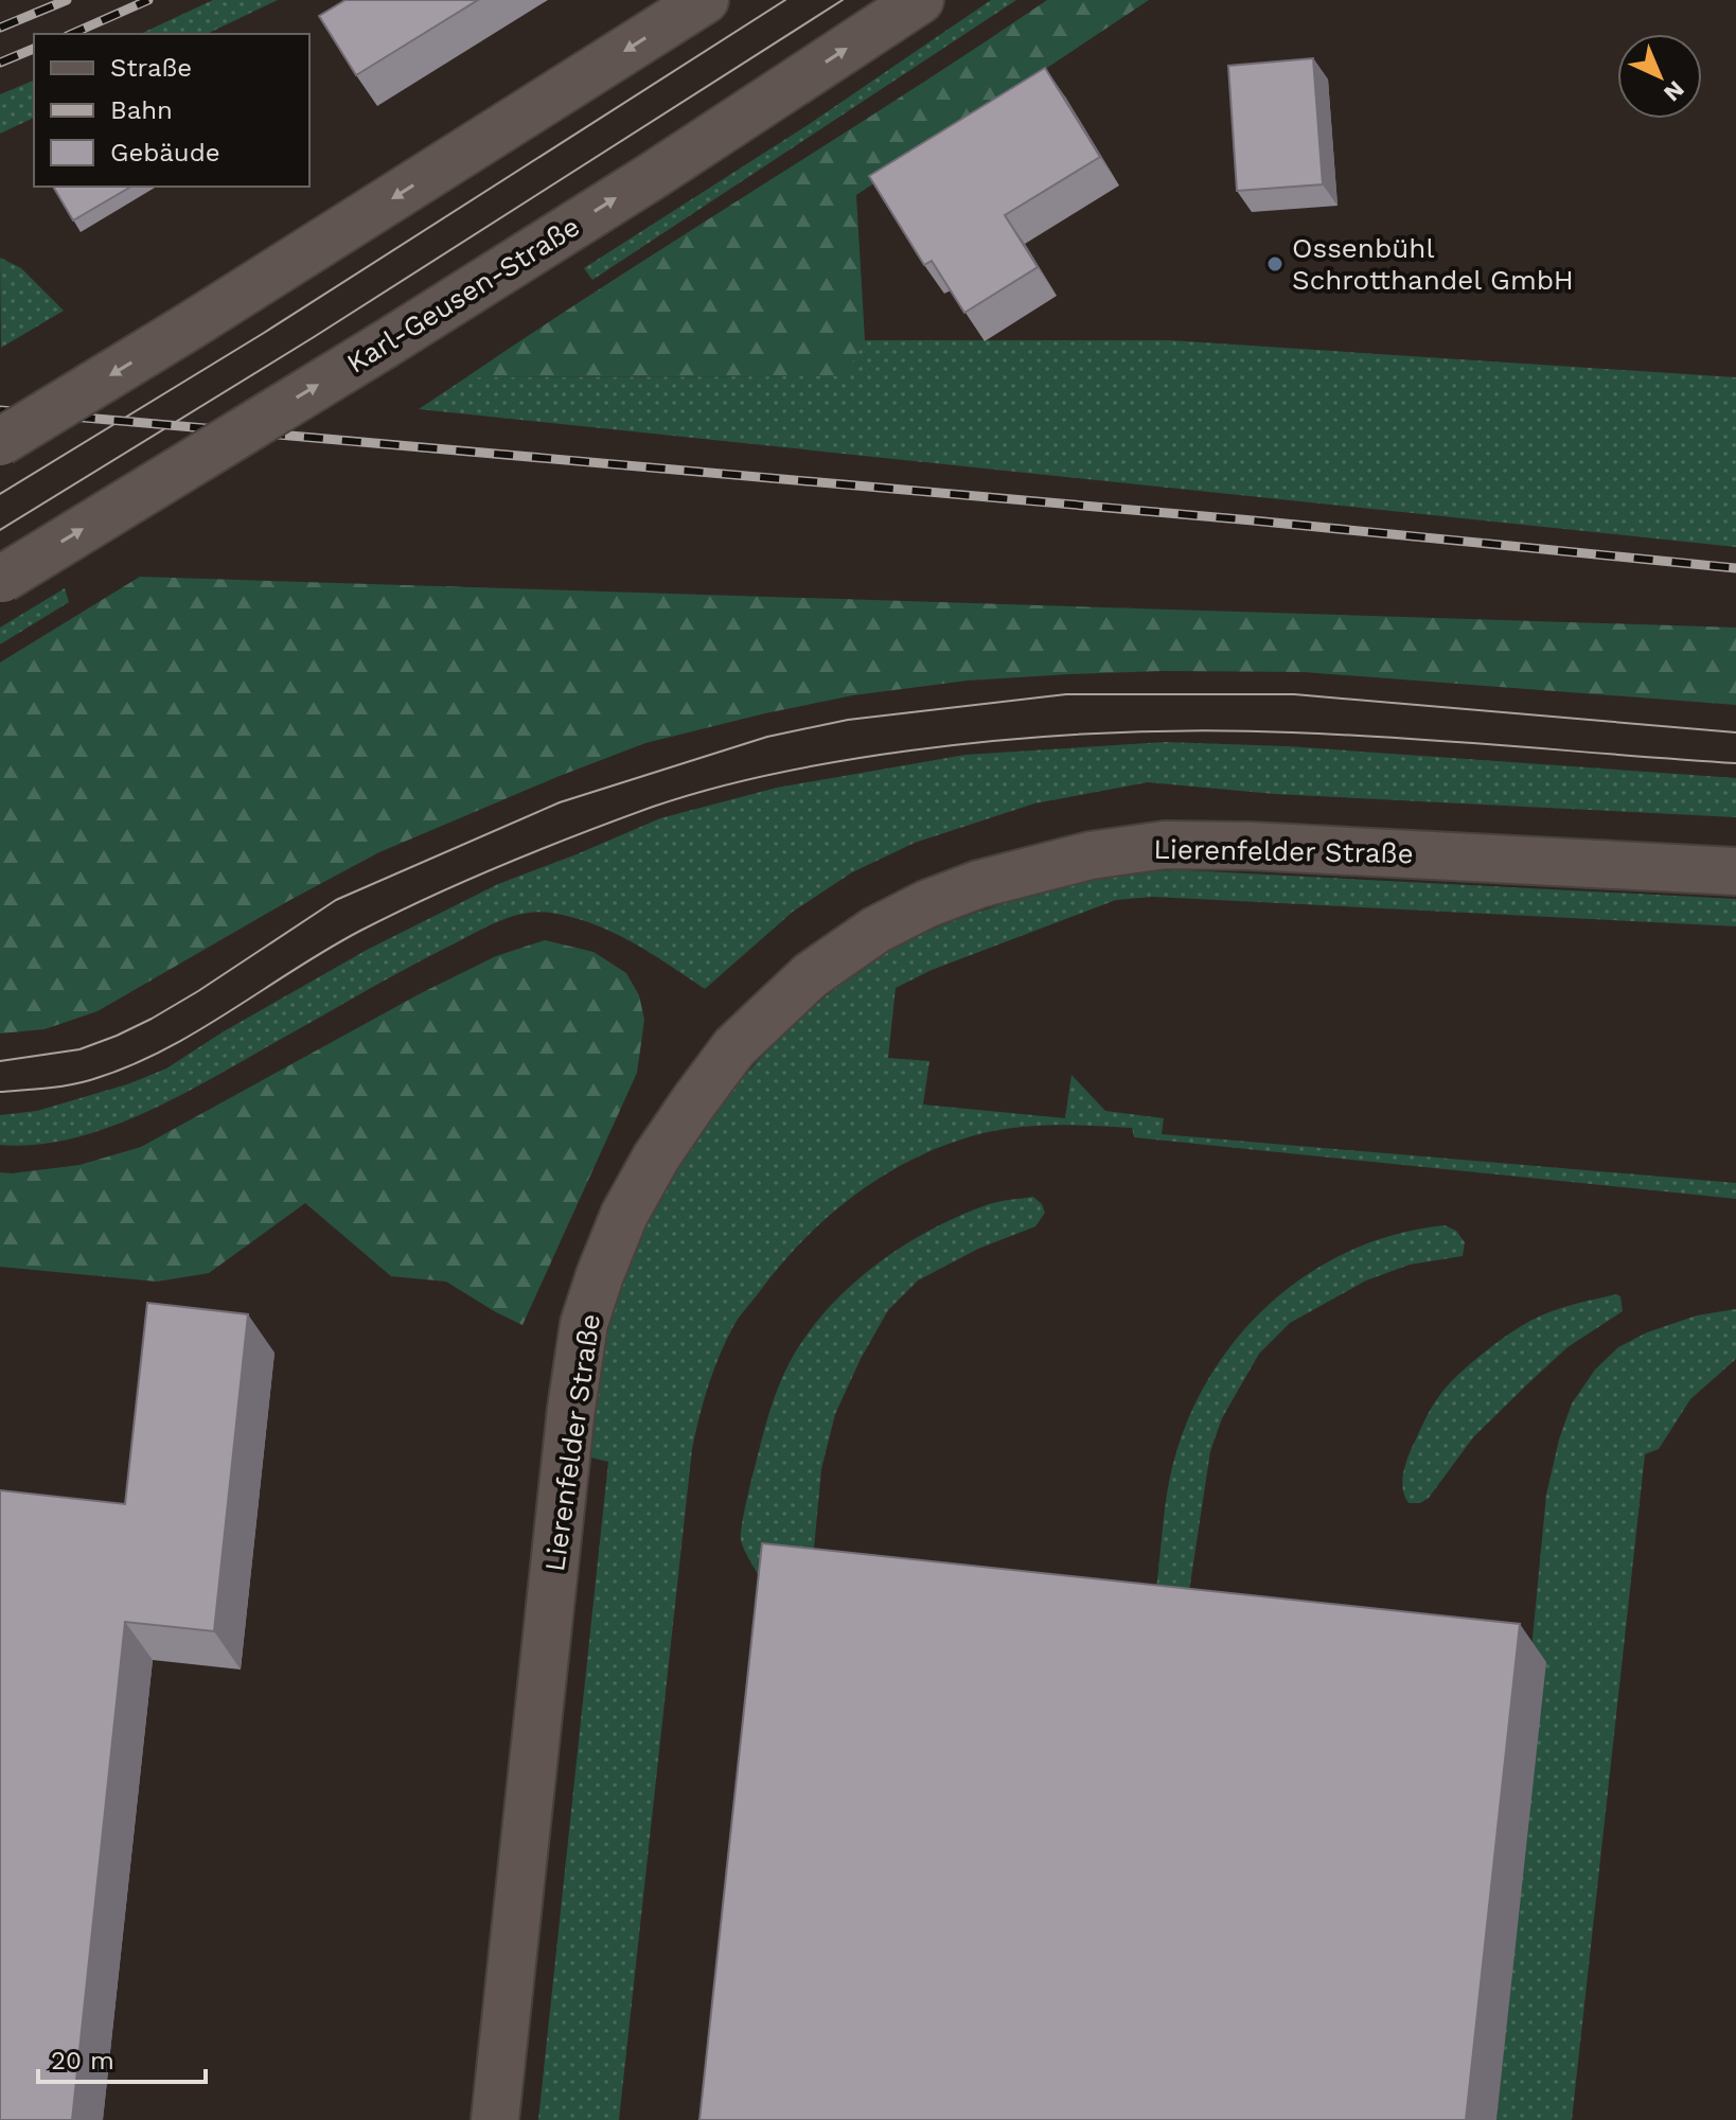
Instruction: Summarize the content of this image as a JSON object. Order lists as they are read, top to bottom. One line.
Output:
{"streets":{"street":["Karl-Geusen-Straße","Lierenfelder Straße"]},"places":["Ossenbühl Schrotthandel GmbH"],"legend":["Straße","Bahn","Gebäude"],"scale_bar":"20 m","north":"bottom right"}
